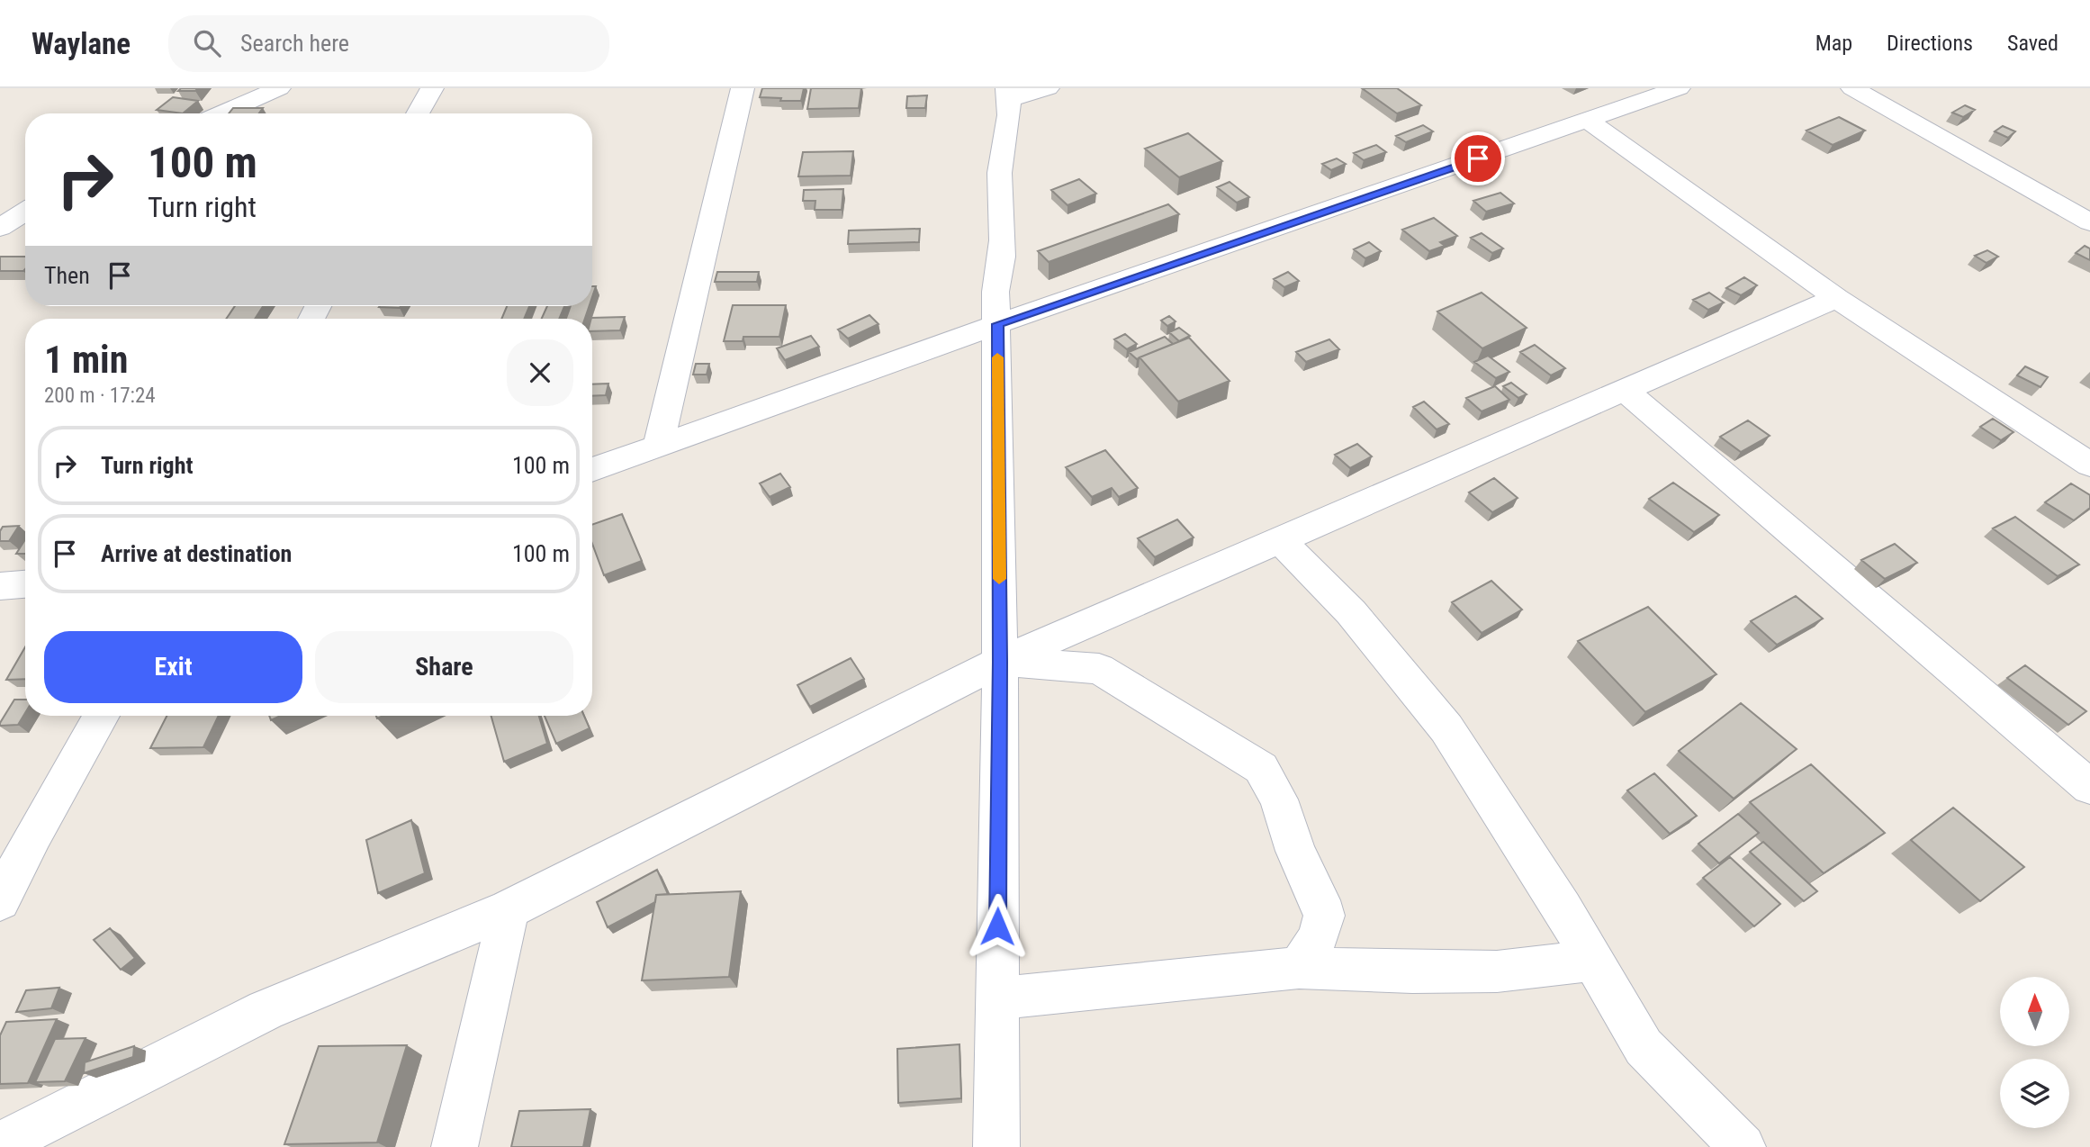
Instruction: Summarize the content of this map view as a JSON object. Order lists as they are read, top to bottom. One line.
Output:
{"north":"top","page":{"header":"Waylane","search":"Search here","nav":["Map","Directions","Saved"],"turn":["100 m","Turn right"],"then":"Then","heading":["1 min","200 m · 17:24"],"list":[{"name":"Turn right","value":"100 m"},{"name":"Arrive at destination","value":"100 m"}],"buttons":["Exit","Share"]}}
